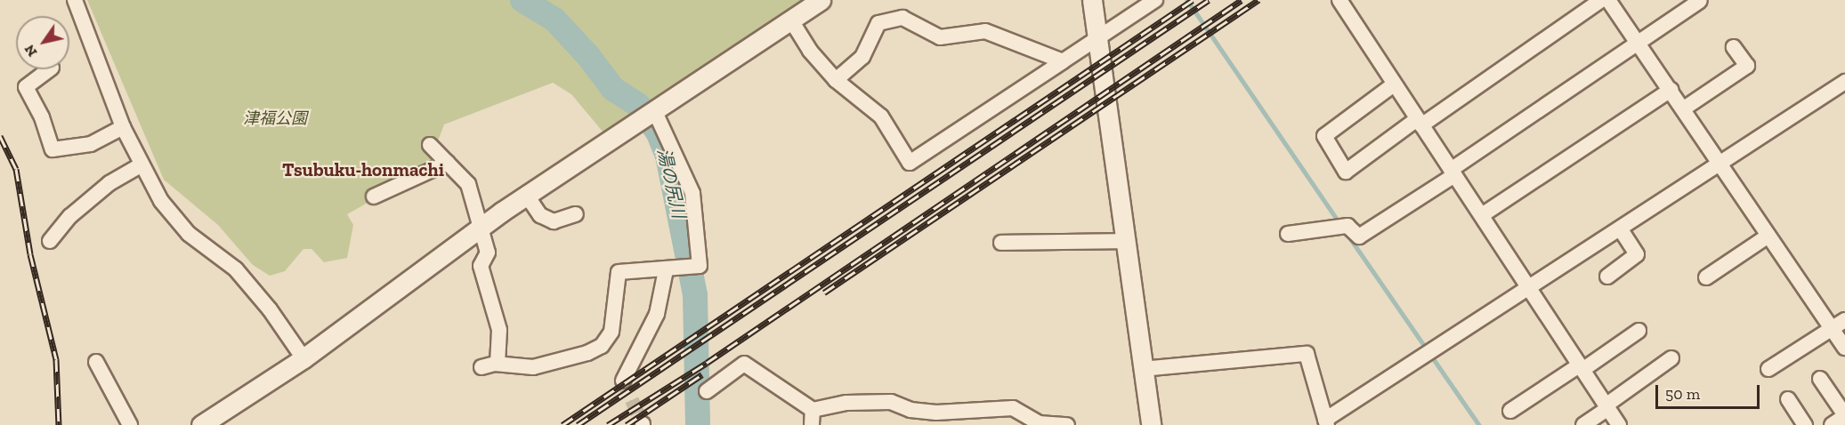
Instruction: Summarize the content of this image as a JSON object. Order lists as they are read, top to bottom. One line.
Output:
{"districts":["Tsubuku-honmachi"],"water":["湯の尻川"],"parks":["津福公園"],"scale_bar":"50 m","north":"bottom left"}
